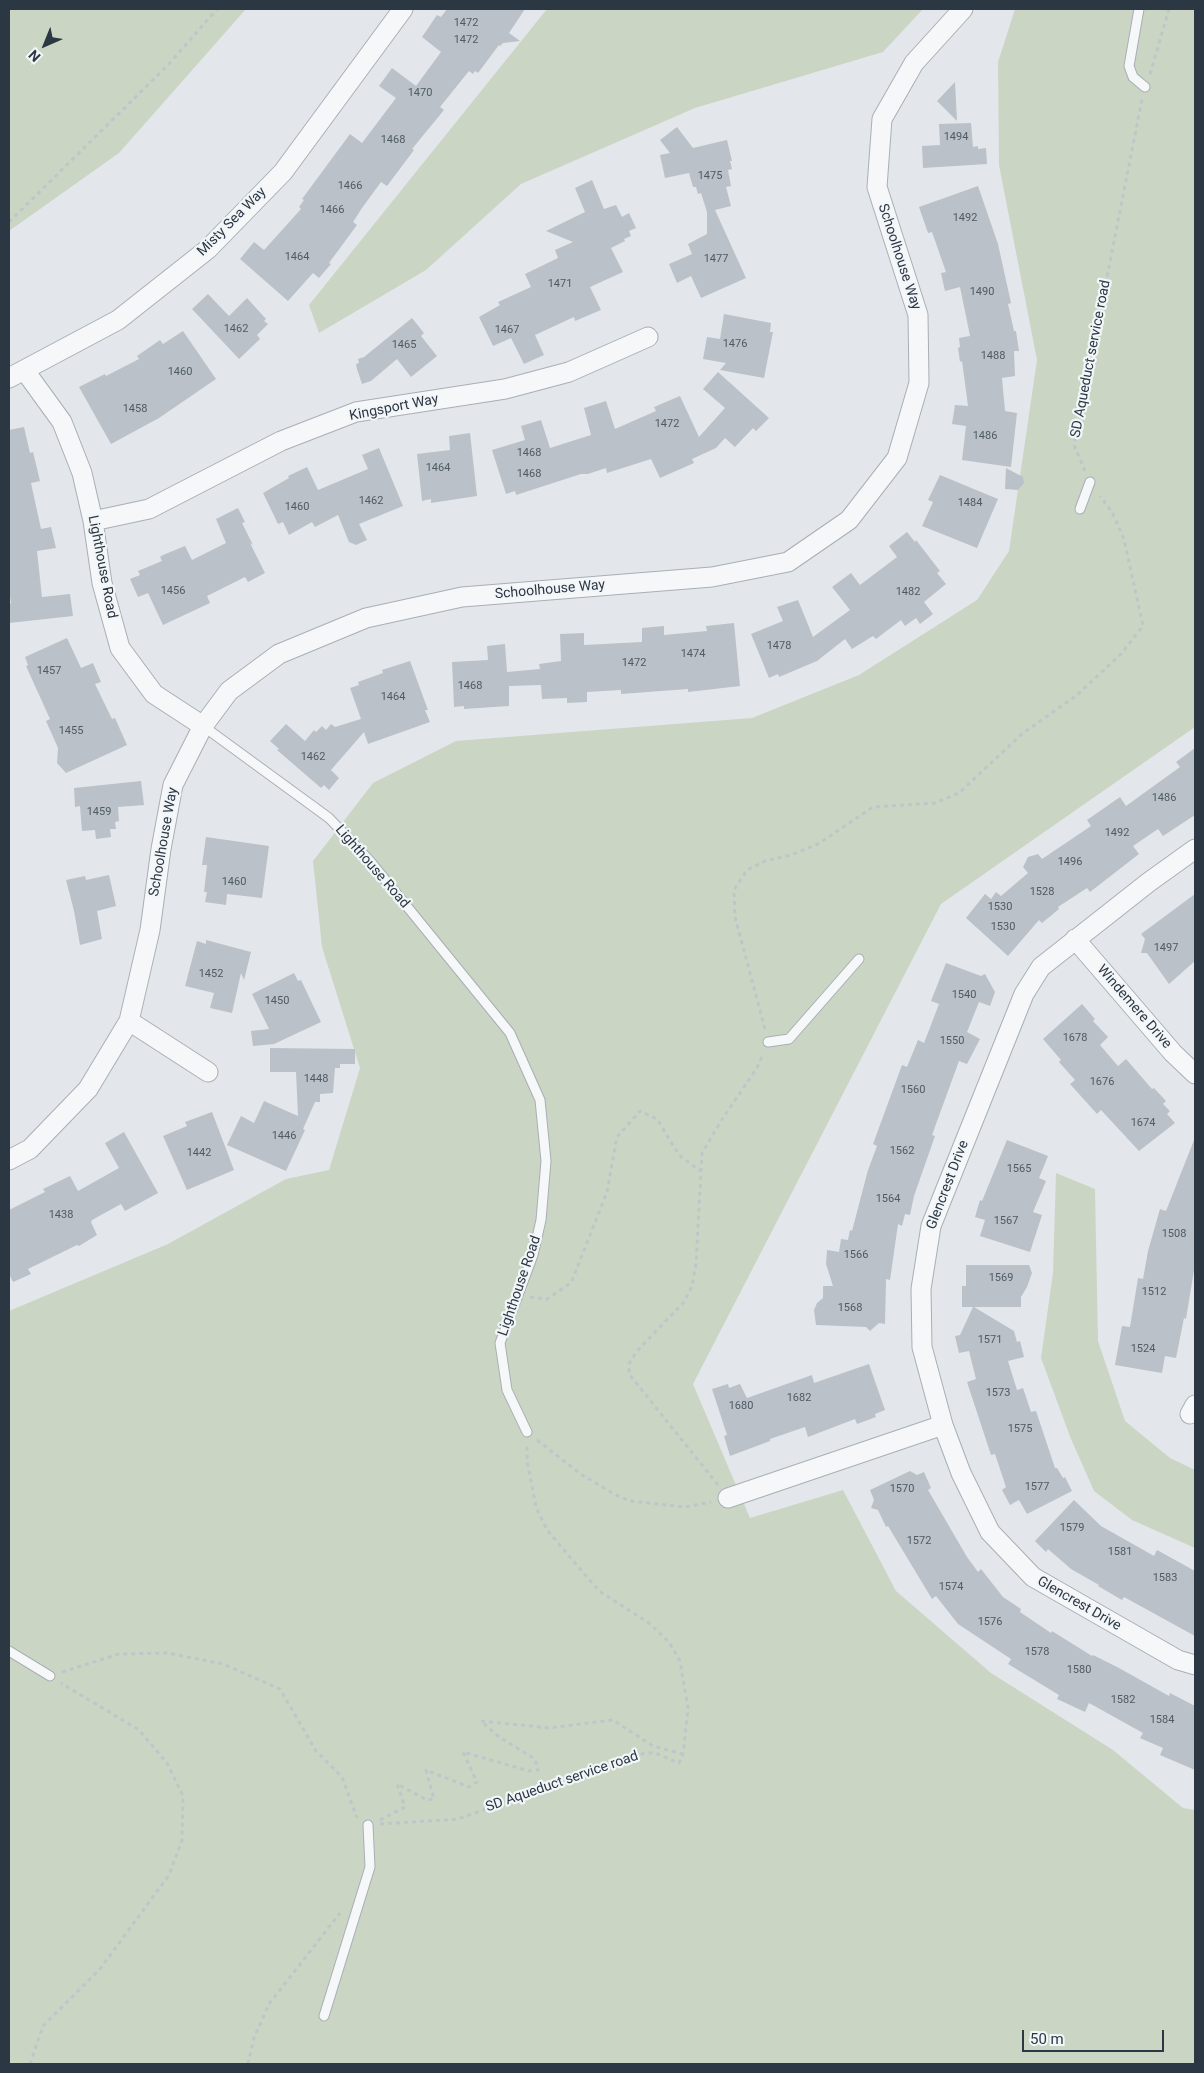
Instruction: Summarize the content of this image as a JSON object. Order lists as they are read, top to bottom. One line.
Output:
{"streets":{"street":["Misty Sea Way","Schoolhouse Way","Kingsport Way","Lighthouse Road","Windemere Drive","Glencrest Drive"],"path":["SD Aqueduct service road"]},"crossings":[["Misty Sea Way","Lighthouse Road"],["Schoolhouse Way","Lighthouse Road"],["Kingsport Way","Lighthouse Road"],["Windemere Drive","Glencrest Drive"]],"house_numbers":["1472","1472","1470","1494","1468","1475","1466","1466","1492","1464","1477","1471","1490","1462","1467","1476","1465","1488","1460","1458","1472","1486","1468","1464","1468","1462","1484","1460","1456","1482","1478","1474","1472","1457","1468","1464","1455","1462","1486","1459","1492","1496","1460","1528","1530","1530","1497","1452","1540","1450","1678","1550","1448","1676","1560","1674","1446","1562","1442","1565","1564","1438","1567","1508","1566","1569","1512","1568","1571","1524","1573","1682","1680","1575","1577","1570","1579","1572","1581","1583","1574","1576","1578","1580","1582","1584"],"scale_bar":"50 m","north":"bottom left"}
